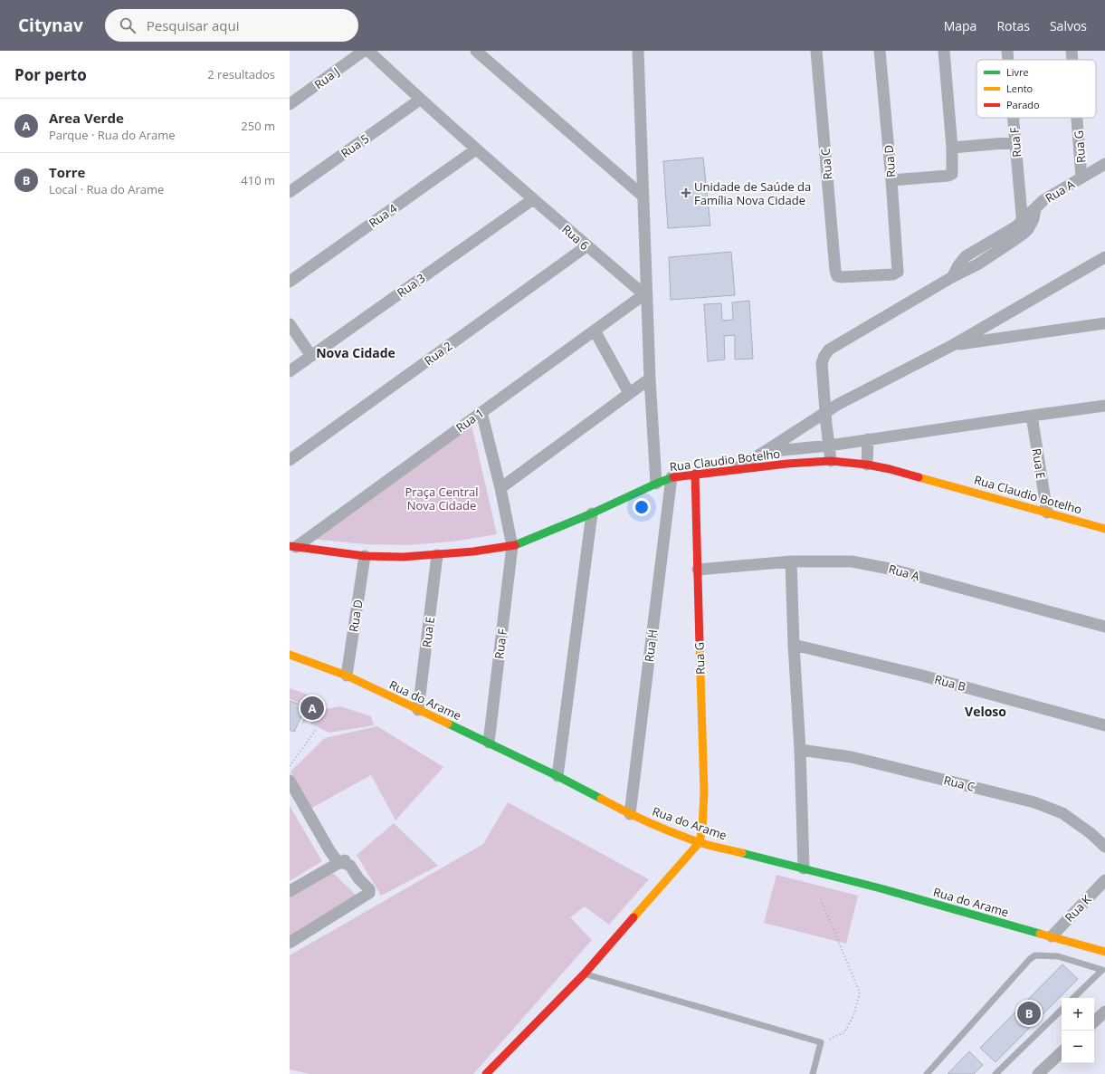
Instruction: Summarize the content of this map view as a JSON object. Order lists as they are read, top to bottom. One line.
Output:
{"streets":{"street":["Rua J","Rua F","Rua 5","Rua G","Rua D","Rua C","Rua A","Rua 4","Rua 6","Rua 3","Rua 2","Rua 1","Rua Claudio Botelho","Rua E","Rua H","Rua B","Rua do Arame","Rua K"]},"crossings":[["Rua F","Rua A"],["Rua F","Rua 1"],["Rua F","Rua Claudio Botelho"],["Rua F","Rua do Arame"],["Rua 5","Rua 6"],["Rua G","Rua A"],["Rua G","Rua Claudio Botelho"],["Rua G","Rua do Arame"],["Rua D","Rua C"],["Rua D","Rua Claudio Botelho"],["Rua D","Rua do Arame"],["Rua 4","Rua 6"],["Rua 6","Rua 3"],["Rua 6","Rua 2"],["Rua 6","Rua 1"],["Rua 1","Rua Claudio Botelho"],["Rua Claudio Botelho","Rua E"],["Rua Claudio Botelho","Rua H"],["Rua E","Rua do Arame"],["Rua H","Rua do Arame"],["Rua do Arame","Rua K"]],"districts":["Nova Cidade","Veloso"],"parks":["Praça Central Nova Cidade"],"places":{"health":["Unidade de Saúde da Família Nova Cidade"]},"legend":["Livre","Lento","Parado"],"page":{"header":"Citynav","search":"Pesquisar aqui","nav":["Mapa","Rotas","Salvos"],"heading":["Por perto","2 resultados"],"list":[{"mark":"A","name":"Area Verde","note":"Parque · Rua do Arame","value":"250 m"},{"mark":"B","name":"Torre","note":"Local · Rua do Arame","value":"410 m"}],"pins":["A","B"],"map_buttons":["+","−"]}}
